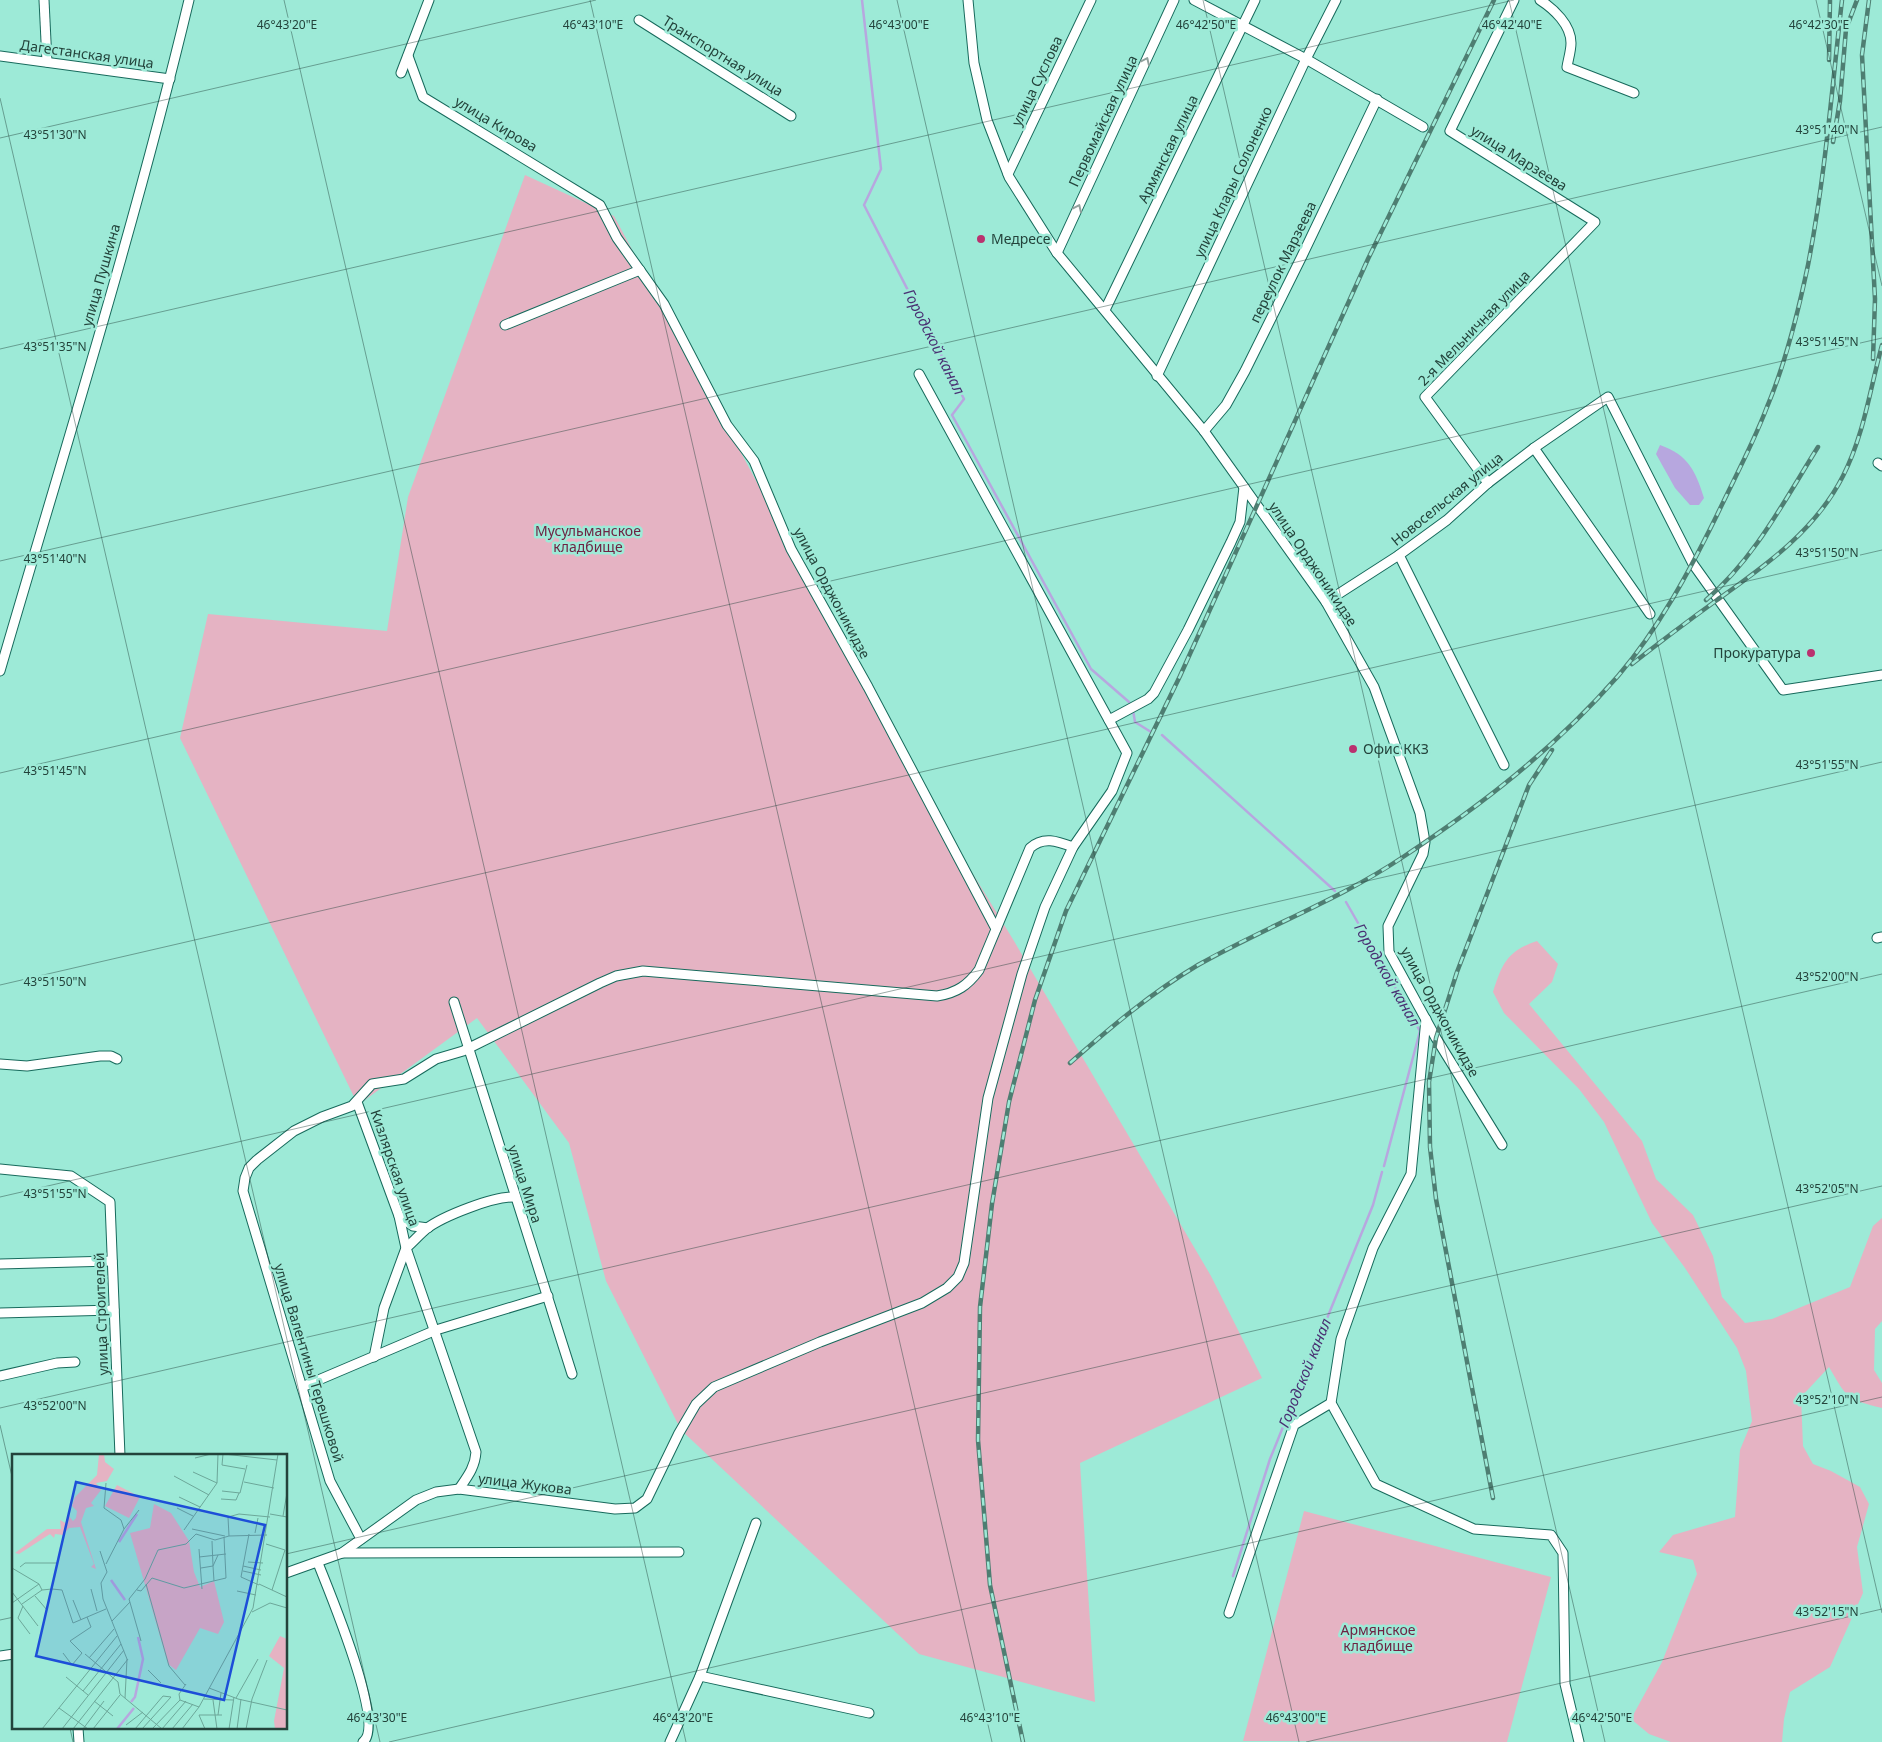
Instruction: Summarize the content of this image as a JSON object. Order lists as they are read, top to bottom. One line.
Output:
{"streets":{"street":["Дагестанская улица","Транспортная улица","улица Суслова","Первомайская улица","улица Кирова","Армянская улица","улица Марзеева","улица Клары Солоненко","переулок Марзеева","улица Пушкина","2-я Мельничная улица","Новосельская улица","улица Орджоникидзе","Кизлярская улица","улица Мира","улица Строителей","улица Валентины Терешковой","улица Жукова"]},"crossings":[["Дагестанская улица","улица Пушкина"],["улица Суслова","улица Орджоникидзе"],["Первомайская улица","улица Орджоникидзе"],["улица Кирова","улица Орджоникидзе"],["Армянская улица","улица Орджоникидзе"],["улица Марзеева","2-я Мельничная улица"],["улица Клары Солоненко","улица Орджоникидзе"],["переулок Марзеева","улица Орджоникидзе"],["2-я Мельничная улица","Новосельская улица"],["Новосельская улица","улица Орджоникидзе"],["Кизлярская улица","улица Валентины Терешковой"],["улица Валентины Терешковой","улица Жукова"]],"one_way":["Первомайская улица"],"water":["Городской канал"],"parks":["Мусульманское кладбище","Армянское кладбище"],"places":["Медресе","Прокуратура","Офис ККЗ"],"coordinates":["46°43'20\"E","46°43'10\"E","46°43'00\"E","46°42'50\"E","46°42'40\"E","46°42'30\"E","43°51'40\"N","43°51'30\"N","43°51'45\"N","43°51'35\"N","43°51'50\"N","43°51'55\"N","43°52'00\"N","43°52'05\"N","43°52'10\"N","43°52'15\"N","46°43'30\"E"]}
